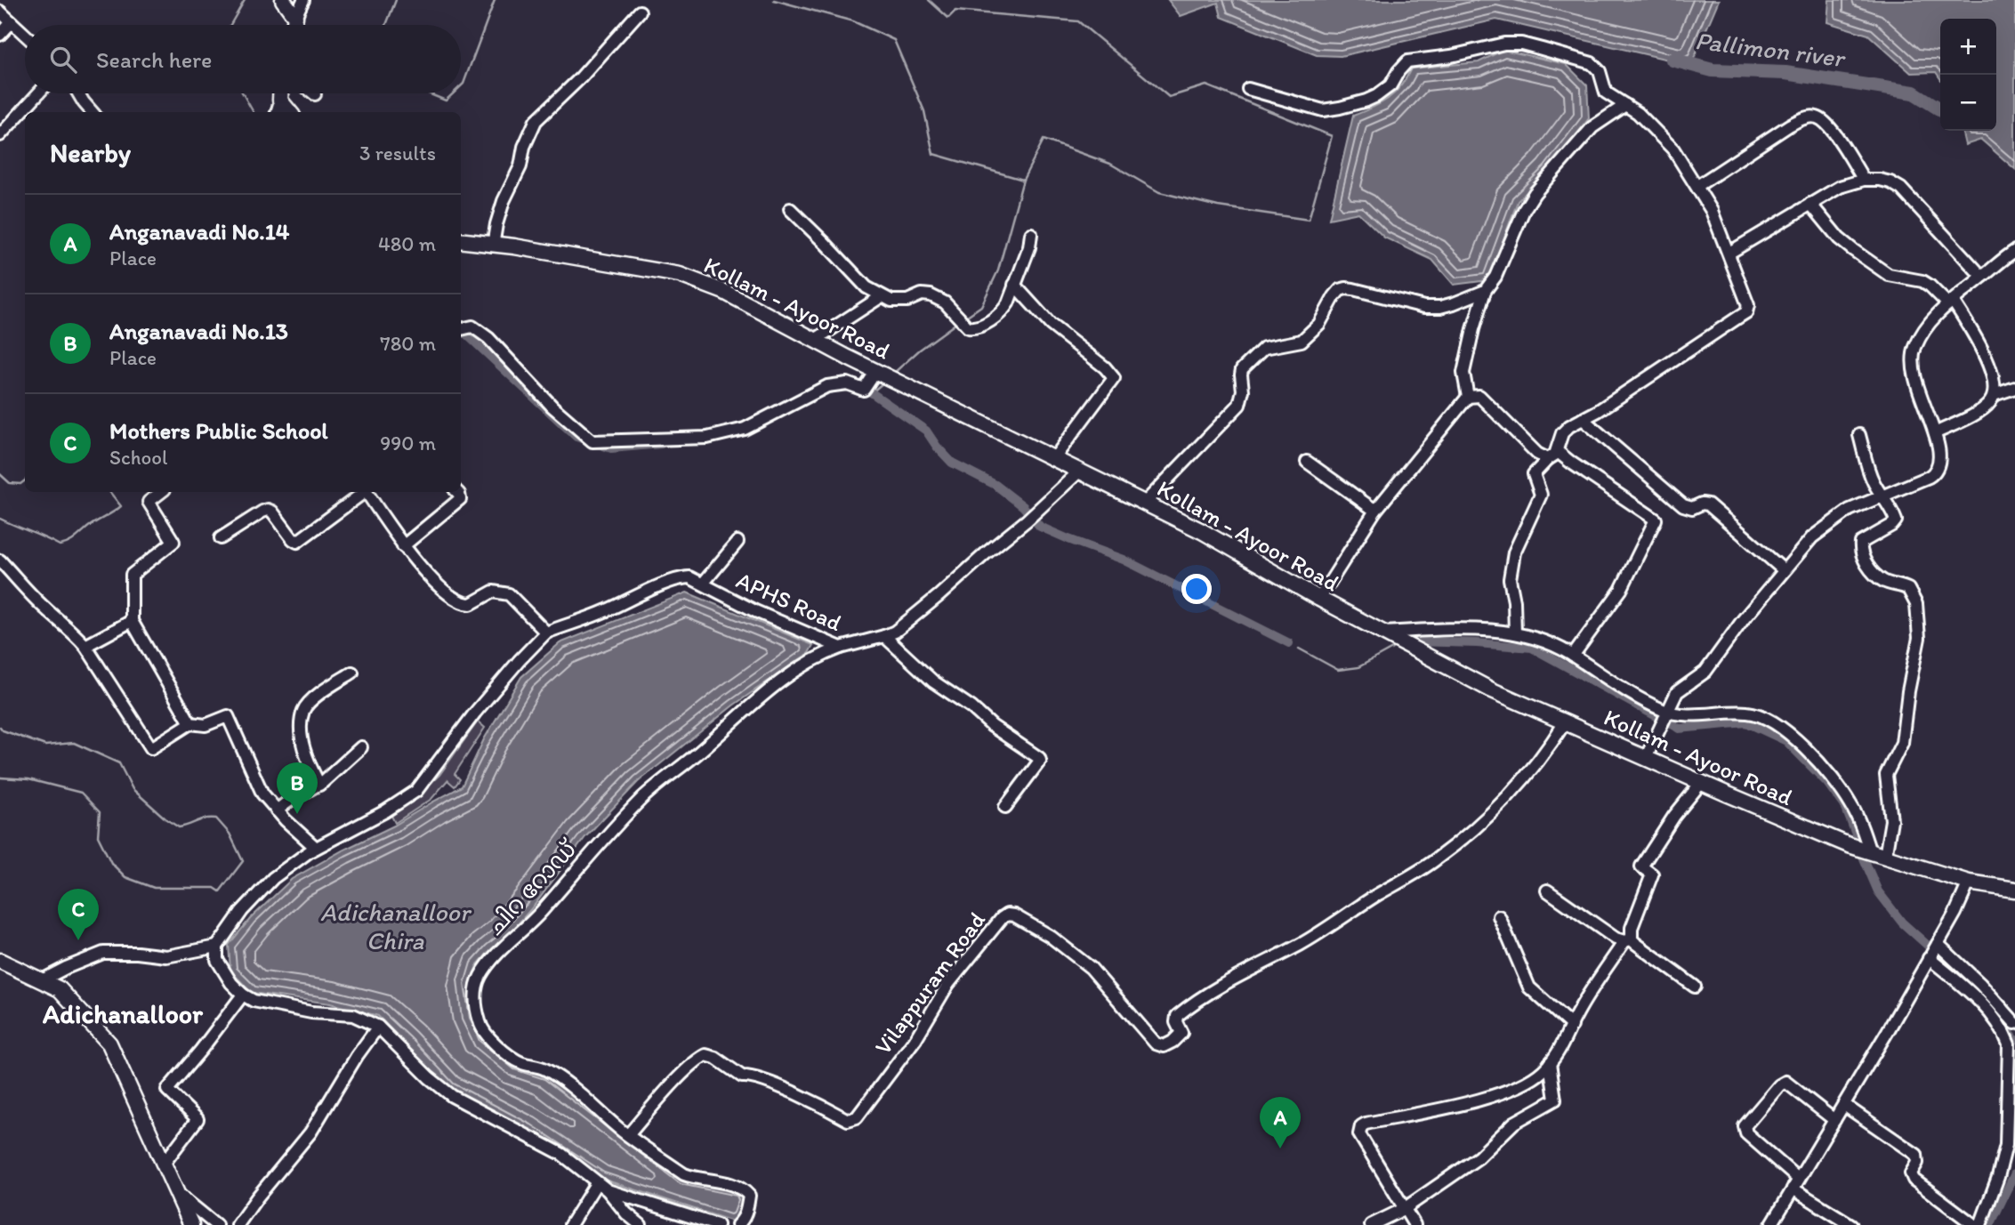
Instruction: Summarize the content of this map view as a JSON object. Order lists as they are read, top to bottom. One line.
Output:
{"streets":{"main road":["Kollam - Ayoor Road"],"street":["APHS Road","ചിറ റോഡ്","Vilappuram Road"]},"crossings":[["Kollam - Ayoor Road","APHS Road"],["Kollam - Ayoor Road","Vilappuram Road"],["APHS Road","ചിറ റോഡ്"],["ചിറ റോഡ്","Vilappuram Road"]],"districts":["Adichanalloor"],"water":["Pallimon river","Adichanalloor Chira"],"page":{"map_buttons":["+","−"],"search":"Search here","heading":["Nearby","3 results"],"list":[{"mark":"A","name":"Anganavadi No.14","note":"Place","value":"480 m"},{"mark":"B","name":"Anganavadi No.13","note":"Place","value":"780 m"},{"mark":"C","name":"Mothers Public School","note":"School","value":"990 m"}],"pins":["B","C","A"]}}
